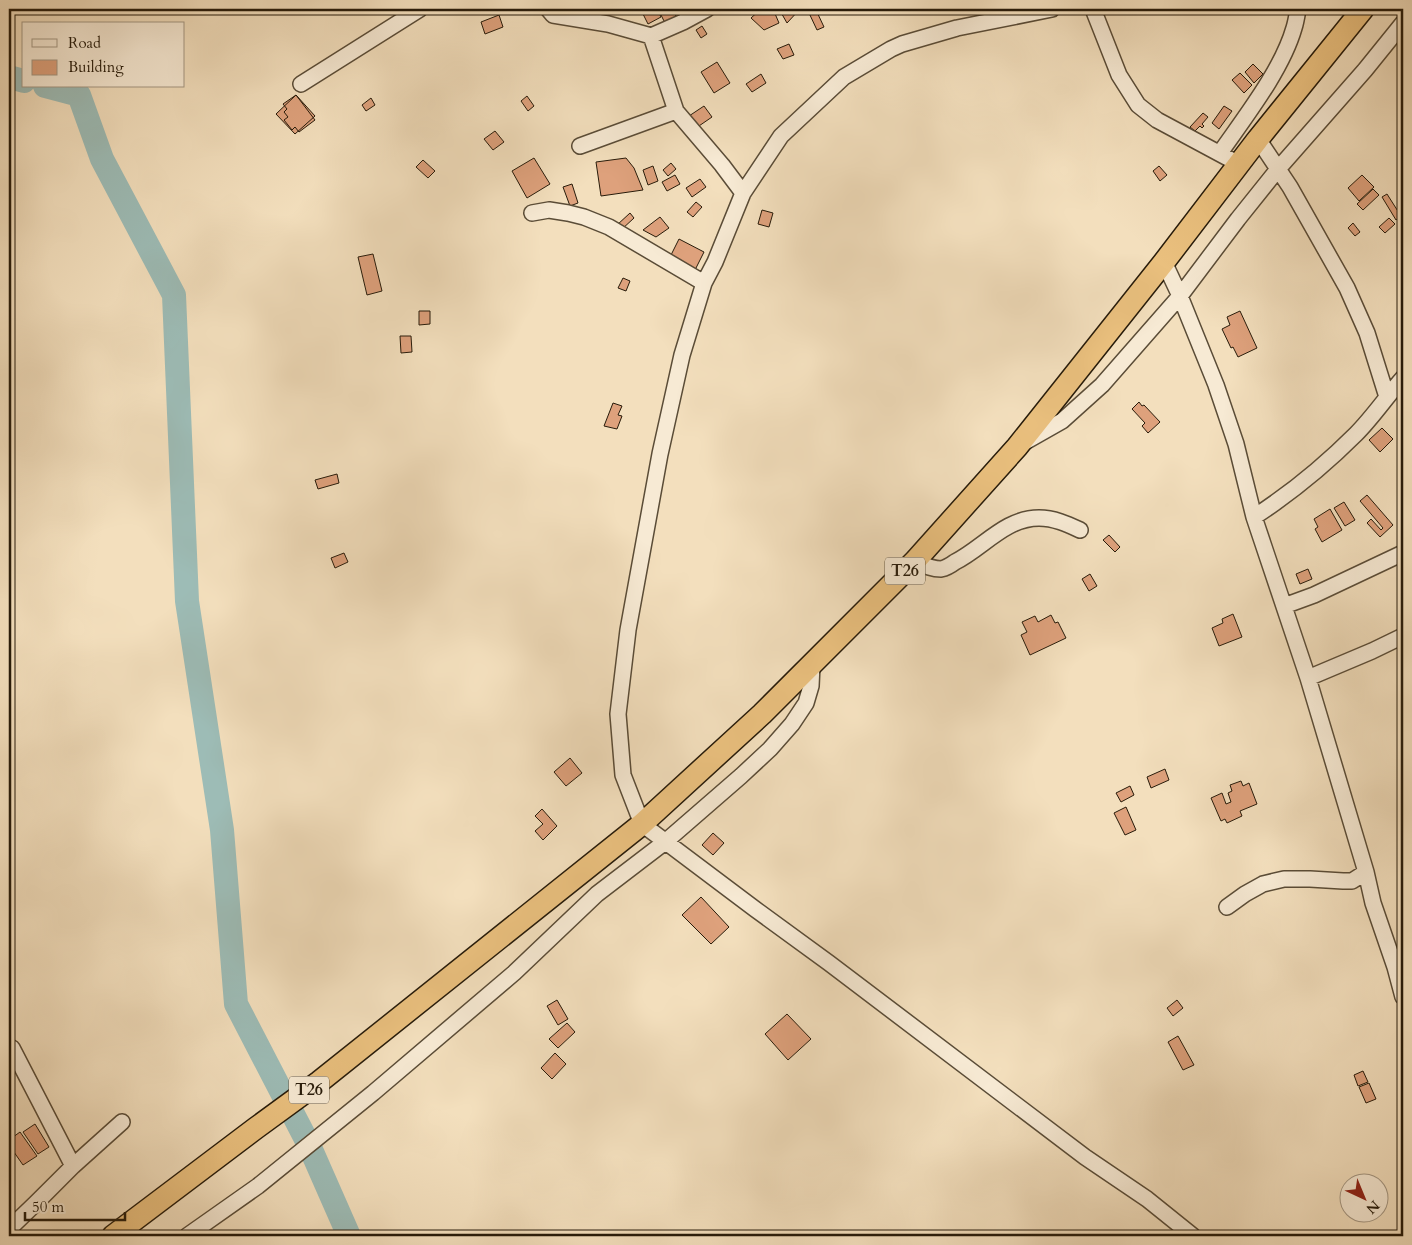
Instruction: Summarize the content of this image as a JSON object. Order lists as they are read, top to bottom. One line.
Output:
{"streets":{"highway":["T26"]},"legend":["Road","Building"],"scale_bar":"50 m","north":"bottom right"}
